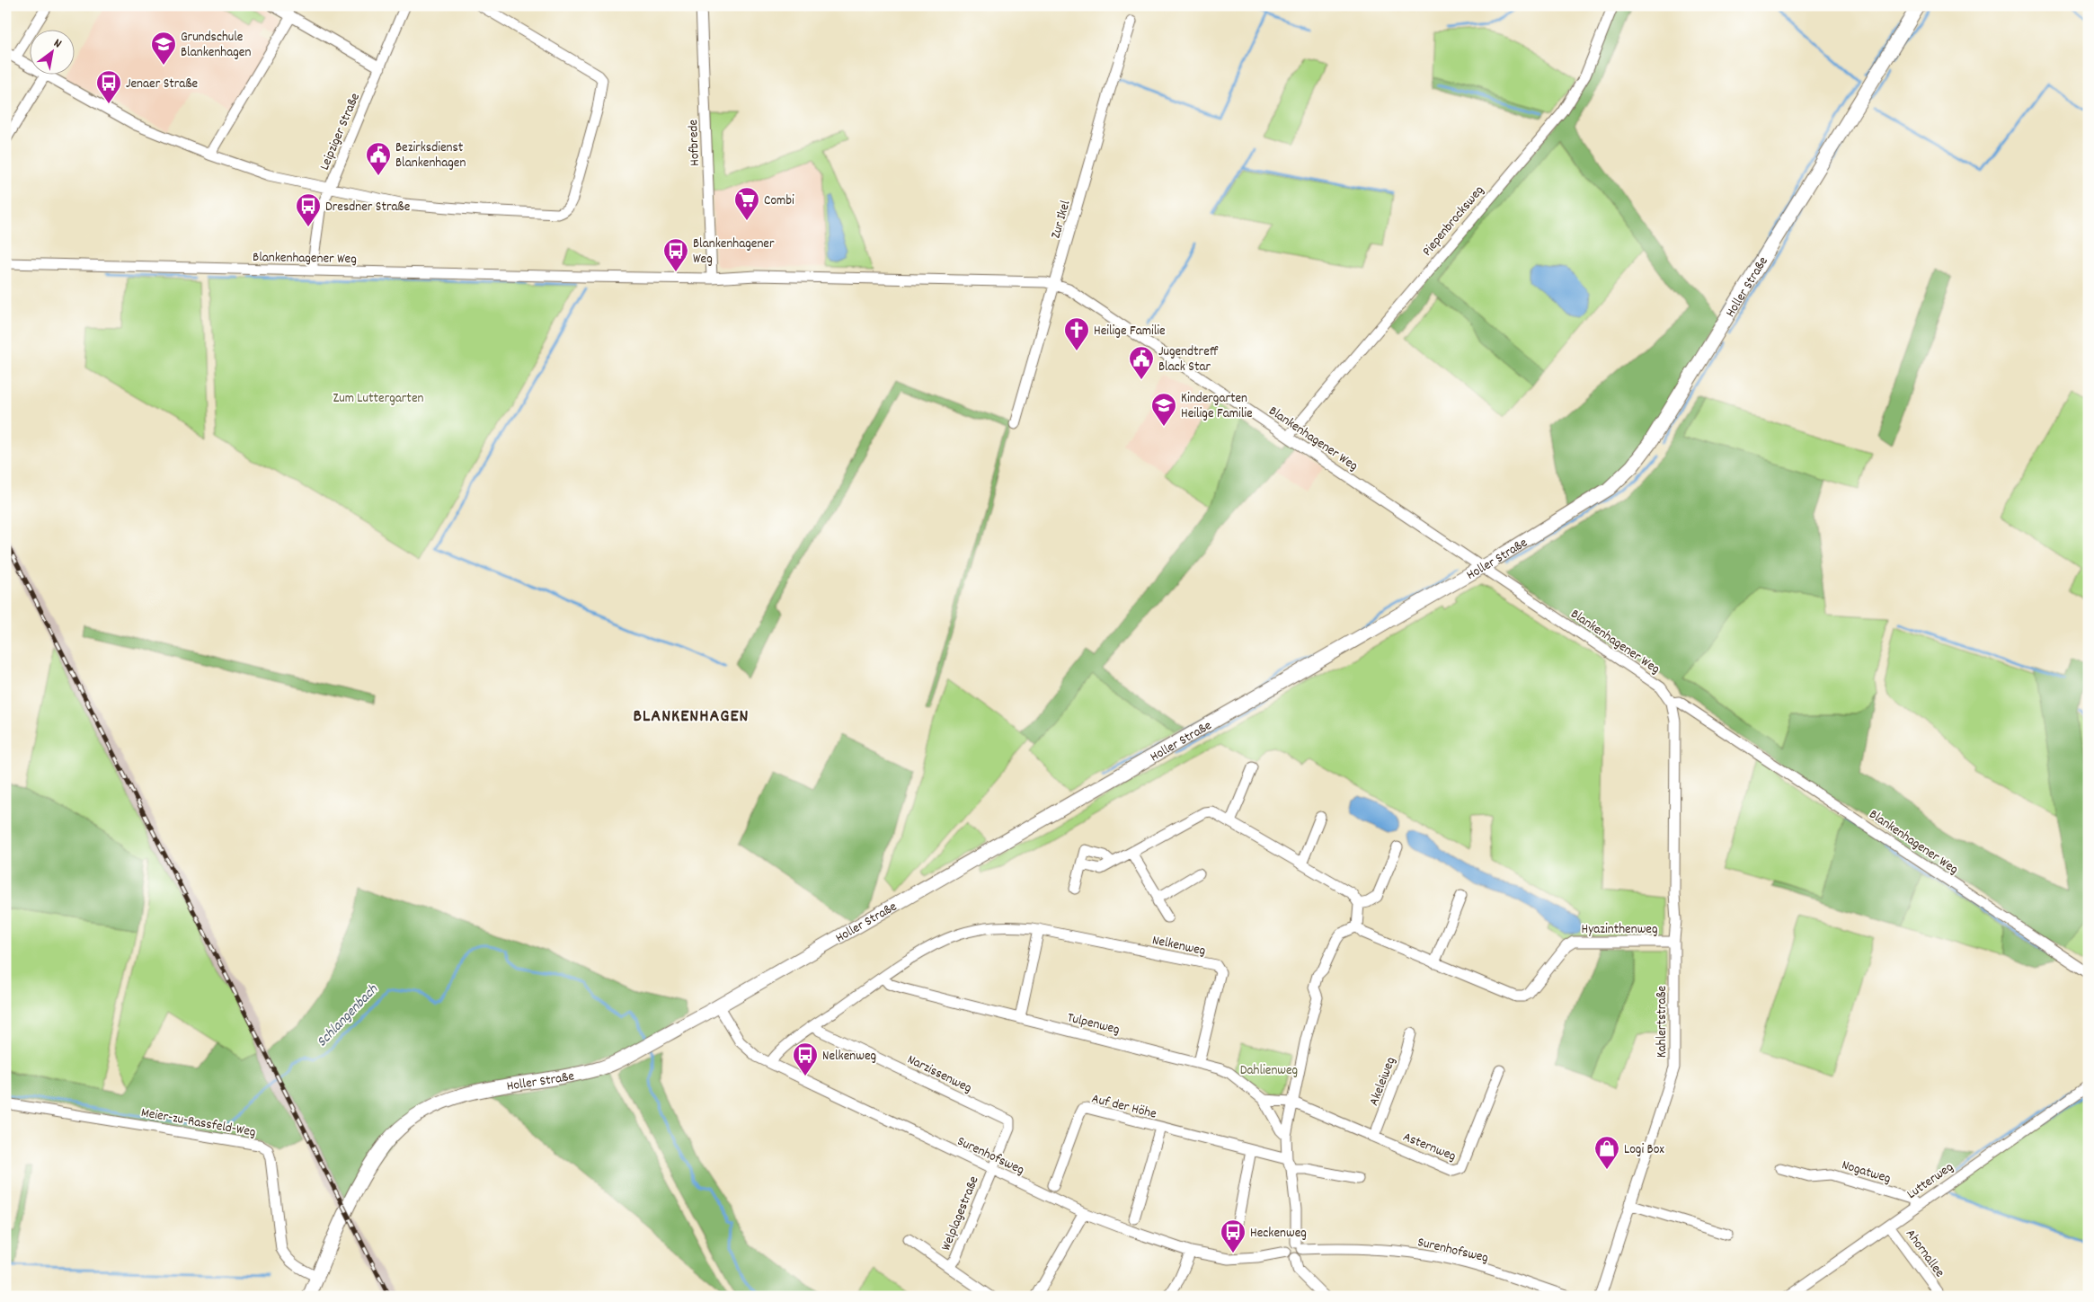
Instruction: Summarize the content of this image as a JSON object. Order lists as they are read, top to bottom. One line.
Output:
{"streets":{"street":["Leipziger Straße","Hofbrede","Zur Ikel","Piepenbrocksweg","Blankenhagener Weg","Holler Straße","Hyazinthenweg","Nelkenweg","Kahlertstraße","Tulpenweg","Narzissenweg","Akeleiweg","Auf der Höhe","Meier-zu-Rassfeld-Weg","Asternweg","Surenhofsweg","Nogatweg","Lutterweg","Welplagestraße","Ahornallee"]},"crossings":[["Leipziger Straße","Blankenhagener Weg"],["Hofbrede","Blankenhagener Weg"],["Zur Ikel","Blankenhagener Weg"],["Piepenbrocksweg","Blankenhagener Weg"],["Blankenhagener Weg","Holler Straße"],["Blankenhagener Weg","Kahlertstraße"],["Holler Straße","Meier-zu-Rassfeld-Weg"],["Holler Straße","Surenhofsweg"],["Hyazinthenweg","Kahlertstraße"],["Nelkenweg","Tulpenweg"],["Nelkenweg","Narzissenweg"],["Nelkenweg","Surenhofsweg"],["Narzissenweg","Surenhofsweg"],["Narzissenweg","Welplagestraße"],["Akeleiweg","Asternweg"],["Surenhofsweg","Welplagestraße"],["Nogatweg","Lutterweg"],["Lutterweg","Ahornallee"]],"districts":["BLANKENHAGEN"],"water":["Schlangenbach"],"parks":["Zum Luttergarten","Dahlienweg"],"places":{"school or university":["Grundschule Blankenhagen","Kindergarten Heilige Familie"],"bus stop":["Jenaer Straße","Dresdner Straße","Blankenhagener Weg","Nelkenweg","Heckenweg"],"public building":["Bezirksdienst Blankenhagen","Jugendtreff Black Star"],"supermarket":["Combi"],"church":["Heilige Familie"],"shop":["Logi Box"]},"north":"top right"}
